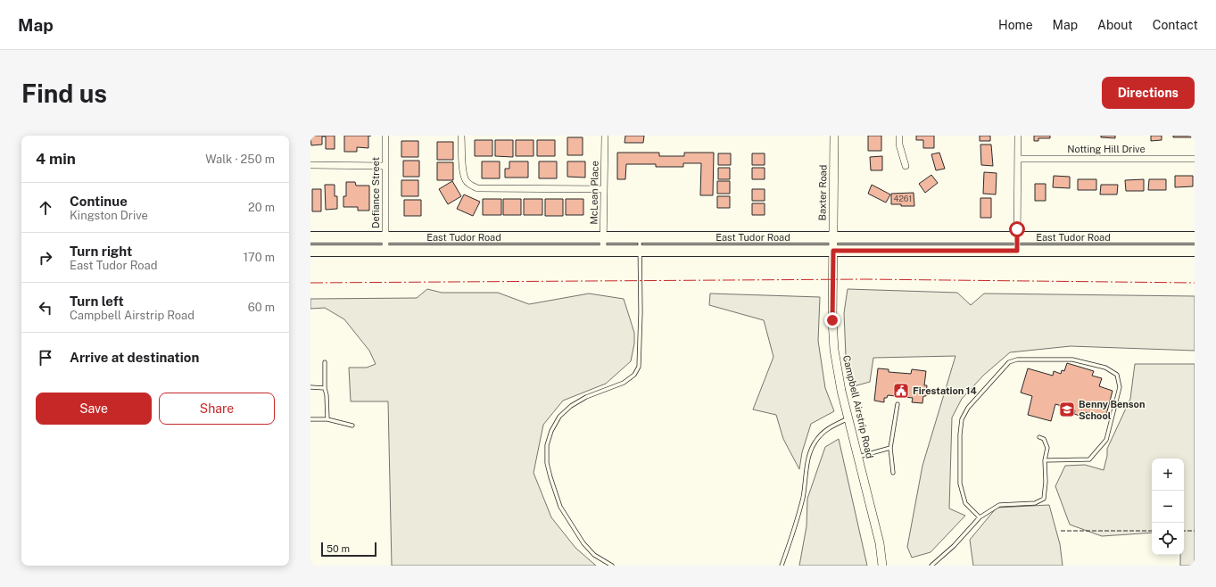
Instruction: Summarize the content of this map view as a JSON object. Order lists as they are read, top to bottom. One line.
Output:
{"streets":{"main road":["East Tudor Road"],"street":["Notting Hill Drive","Defiance Street","McLean Place","Baxter Road","Campbell Airstrip Road"]},"crossings":[["Defiance Street","East Tudor Road"],["McLean Place","East Tudor Road"],["Baxter Road","East Tudor Road"],["Baxter Road","Campbell Airstrip Road"],["East Tudor Road","Campbell Airstrip Road"]],"places":{"public building":["Firestation 14"],"school or university":["Benny Benson School"]},"house_numbers":["4261"],"scale_bar":"50 m","page":{"header":"Map","nav":["Home","Map","About","Contact"],"buttons":["Directions",["Save","Share"]],"title":"Find us","heading":["4 min","Walk · 250 m"],"list":[["Continue","Kingston Drive","20 m"],["Turn right","East Tudor Road","170 m"],["Turn left","Campbell Airstrip Road","60 m"],"Arrive at destination"],"map_buttons":["+","−"],"scale":"50 m"}}
